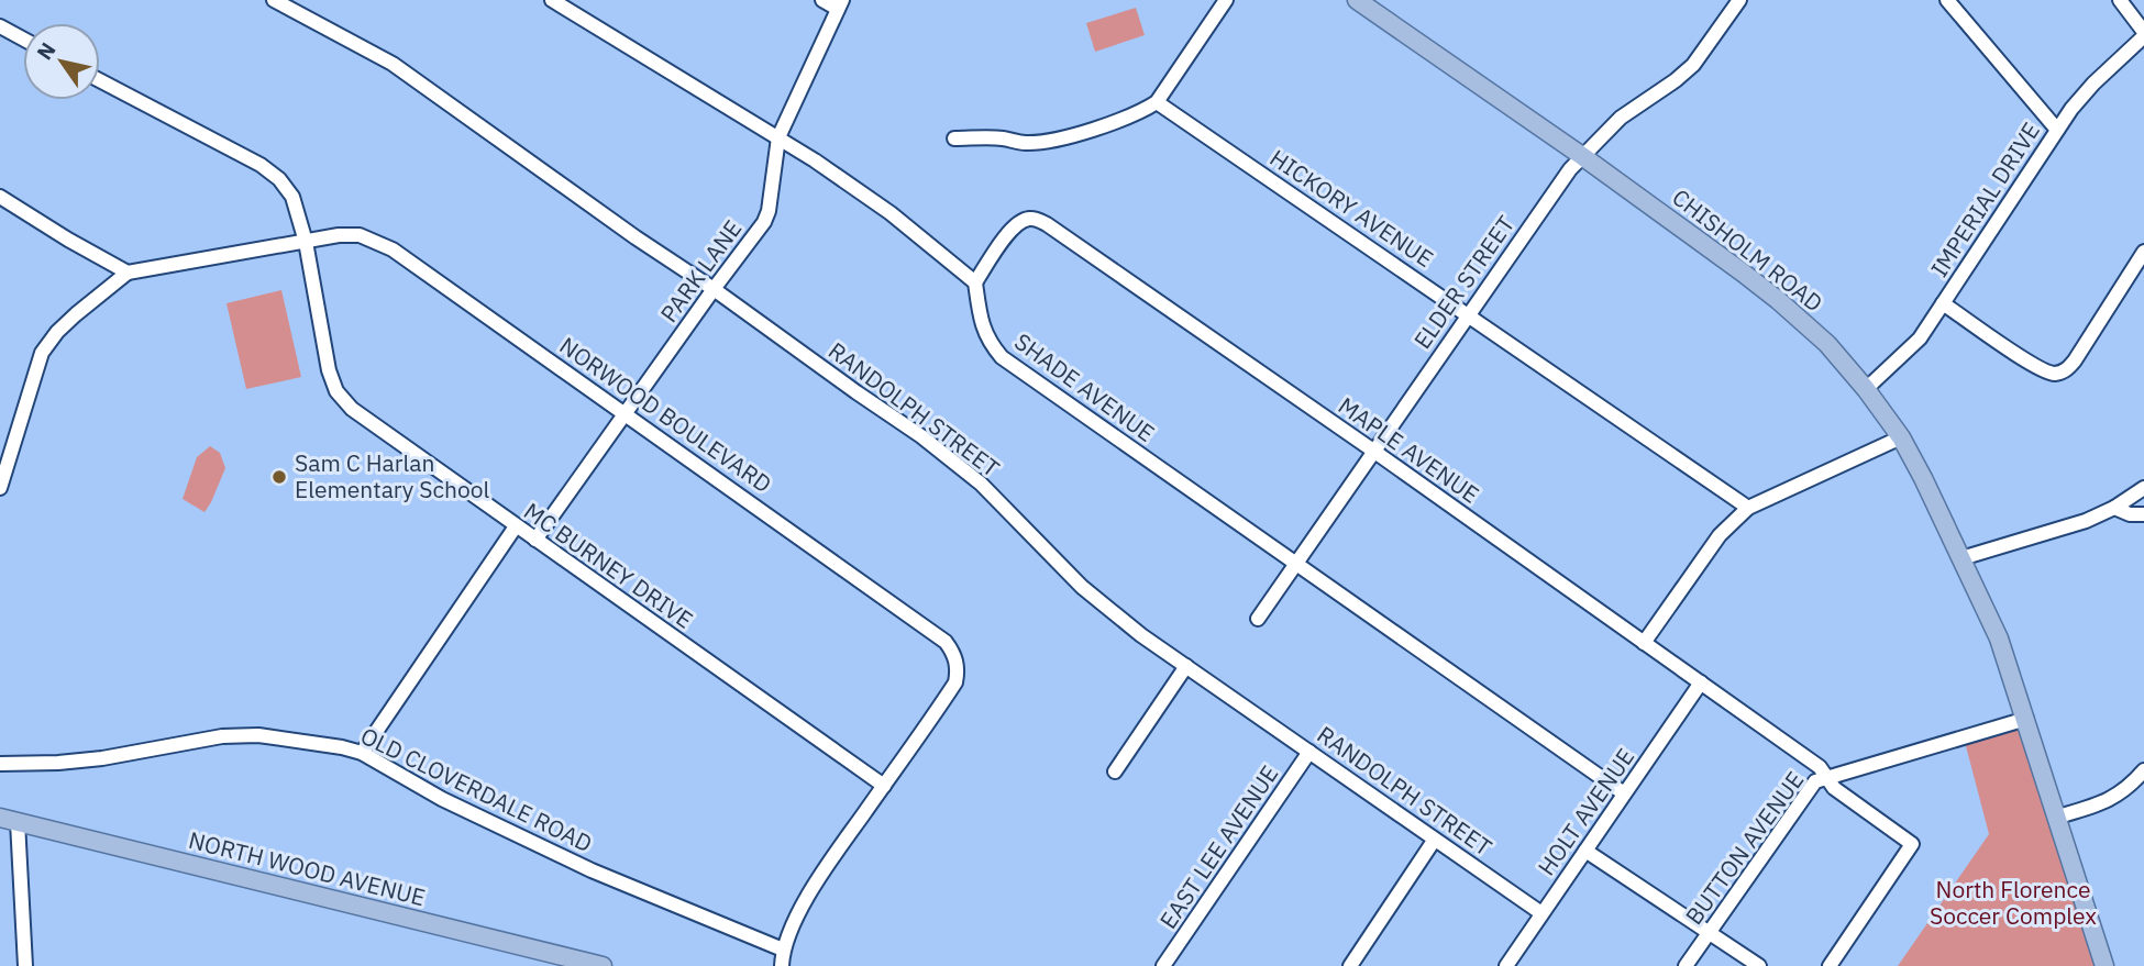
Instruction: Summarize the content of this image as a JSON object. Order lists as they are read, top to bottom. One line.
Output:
{"streets":{"main road":["CHISHOLM ROAD","NORTH WOOD AVENUE"],"street":["IMPERIAL DRIVE","HICKORY AVENUE","PARK LANE","ELDER STREET","SHADE AVENUE","RANDOLPH STREET","NORWOOD BOULEVARD","MAPLE AVENUE","MC BURNEY DRIVE","OLD CLOVERDALE ROAD","HOLT AVENUE","EAST LEE AVENUE","BUTTON AVENUE"]},"crossings":[["IMPERIAL DRIVE","CHISHOLM ROAD"],["HICKORY AVENUE","ELDER STREET"],["CHISHOLM ROAD","ELDER STREET"],["CHISHOLM ROAD","BUTTON AVENUE"],["PARK LANE","RANDOLPH STREET"],["PARK LANE","NORWOOD BOULEVARD"],["PARK LANE","MC BURNEY DRIVE"],["ELDER STREET","SHADE AVENUE"],["ELDER STREET","MAPLE AVENUE"],["SHADE AVENUE","MAPLE AVENUE"],["SHADE AVENUE","HOLT AVENUE"],["RANDOLPH STREET","HOLT AVENUE"],["RANDOLPH STREET","EAST LEE AVENUE"],["NORWOOD BOULEVARD","MC BURNEY DRIVE"],["NORWOOD BOULEVARD","OLD CLOVERDALE ROAD"],["MAPLE AVENUE","HOLT AVENUE"],["MAPLE AVENUE","BUTTON AVENUE"]],"parks":["North Florence Soccer Complex"],"places":["Sam C Harlan Elementary School"],"north":"top left"}
